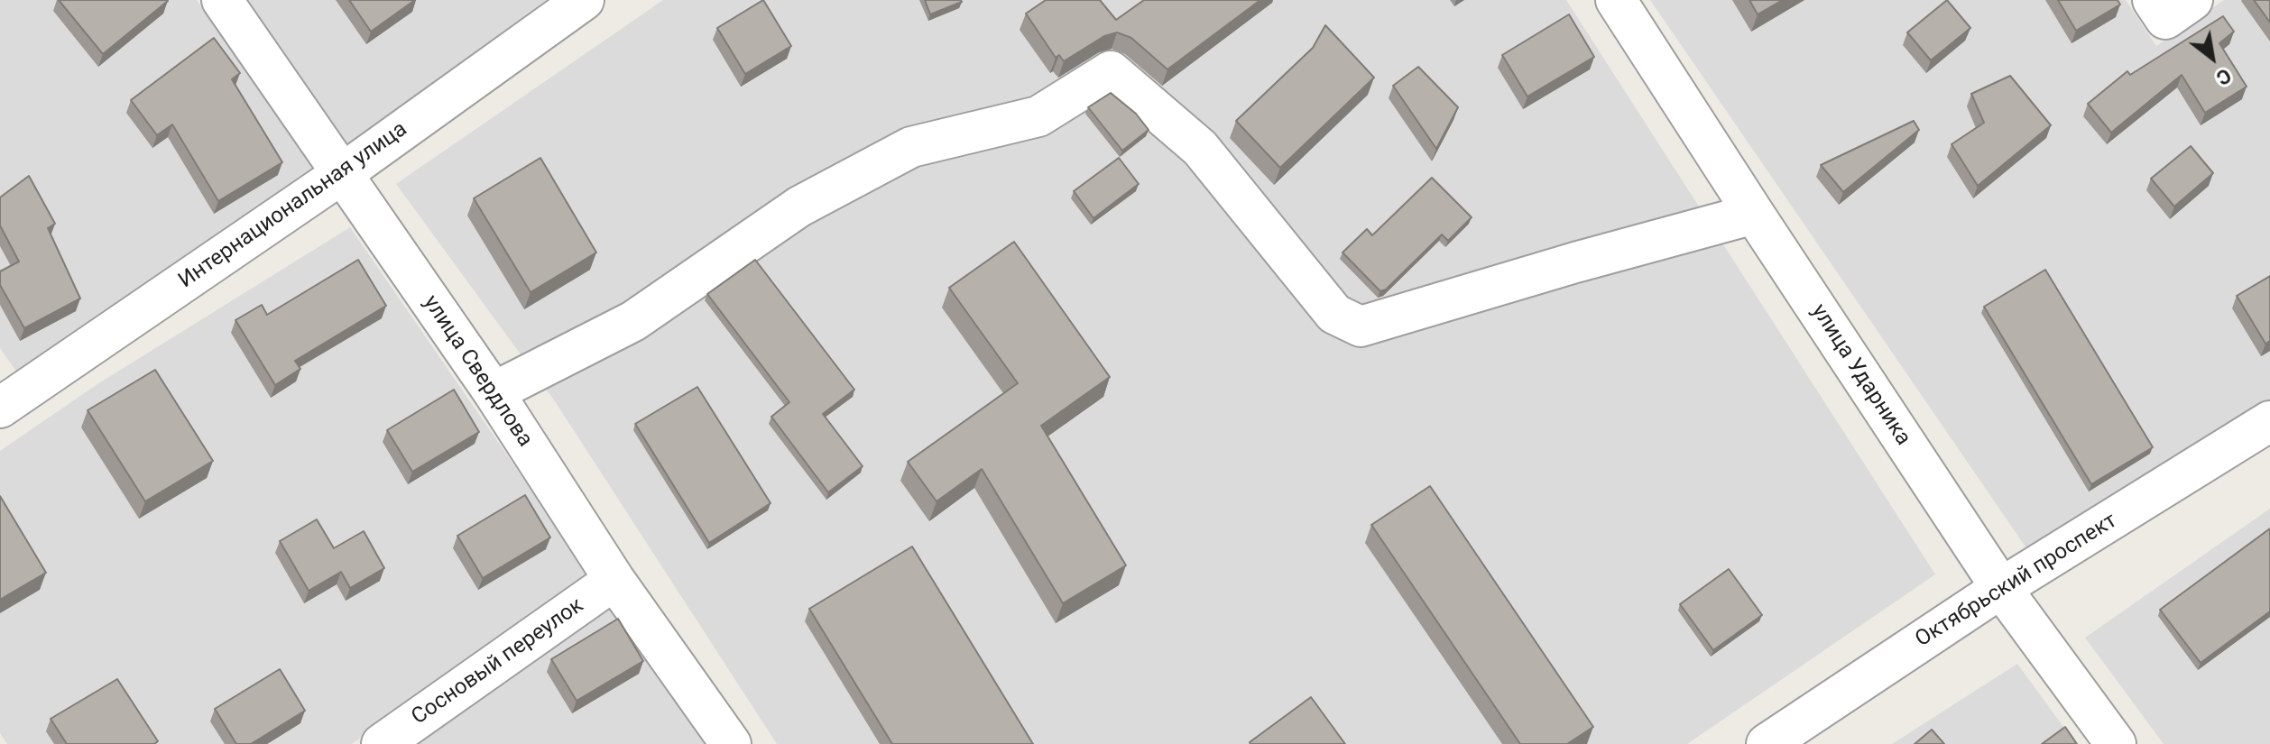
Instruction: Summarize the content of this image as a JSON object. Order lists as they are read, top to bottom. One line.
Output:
{"streets":{"street":["Интернациональная улица","улица Свердлова","улица Ударника","Октябрьский проспект","Сосновый переулок"]},"crossings":[["Интернациональная улица","улица Свердлова"],["улица Свердлова","Сосновый переулок"],["улица Ударника","Октябрьский проспект"]],"north":"bottom right"}
